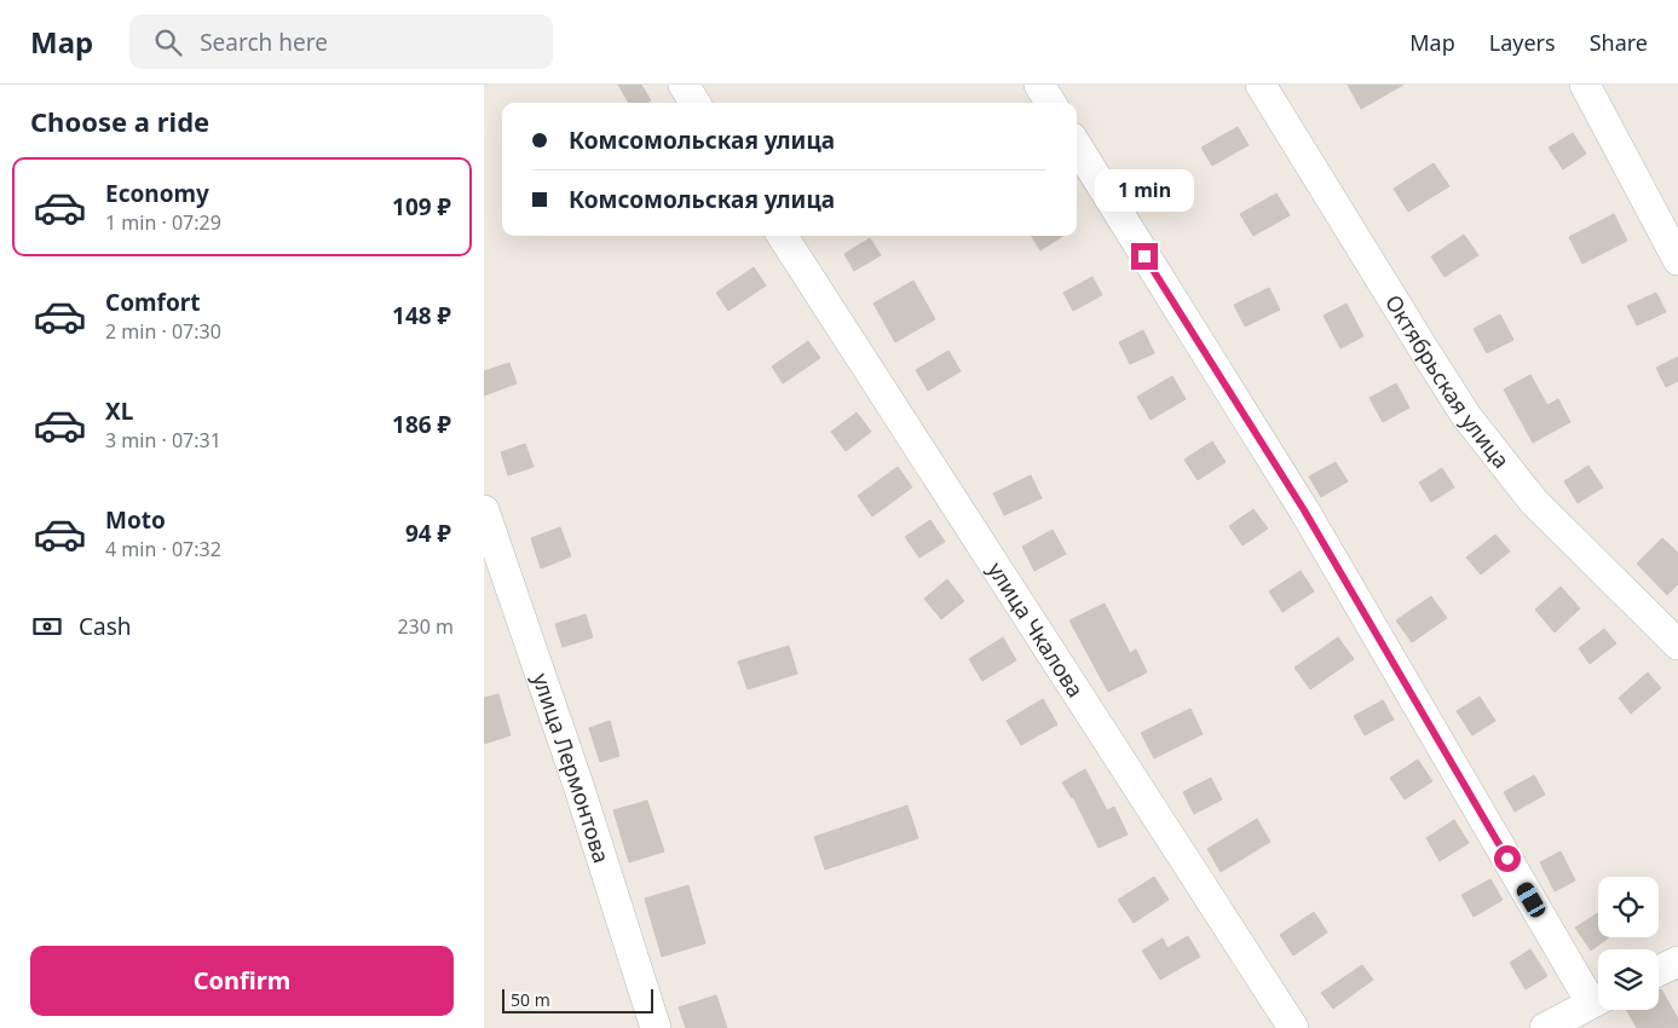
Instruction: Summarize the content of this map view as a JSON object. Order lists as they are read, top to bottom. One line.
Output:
{"streets":{"street":["Октябрьская улица","улица Чкалова","улица Лермонтова"]},"scale_bar":"50 m","page":{"header":"Map","search":"Search here","nav":["Map","Layers","Share"],"heading":"Choose a ride","banner":["Комсомольская улица","Комсомольская улица"],"list":[{"name":"Economy","note":"1 min · 07:29","value":"109 ₽"},{"name":"Comfort","note":"2 min · 07:30","value":"148 ₽"},{"name":"XL","note":"3 min · 07:31","value":"186 ₽"},{"name":"Moto","note":"4 min · 07:32","value":"94 ₽"}],"bubble":"1 min","pay":["Cash","230 m"],"buttons":"Confirm","scale":"50 m"}}
